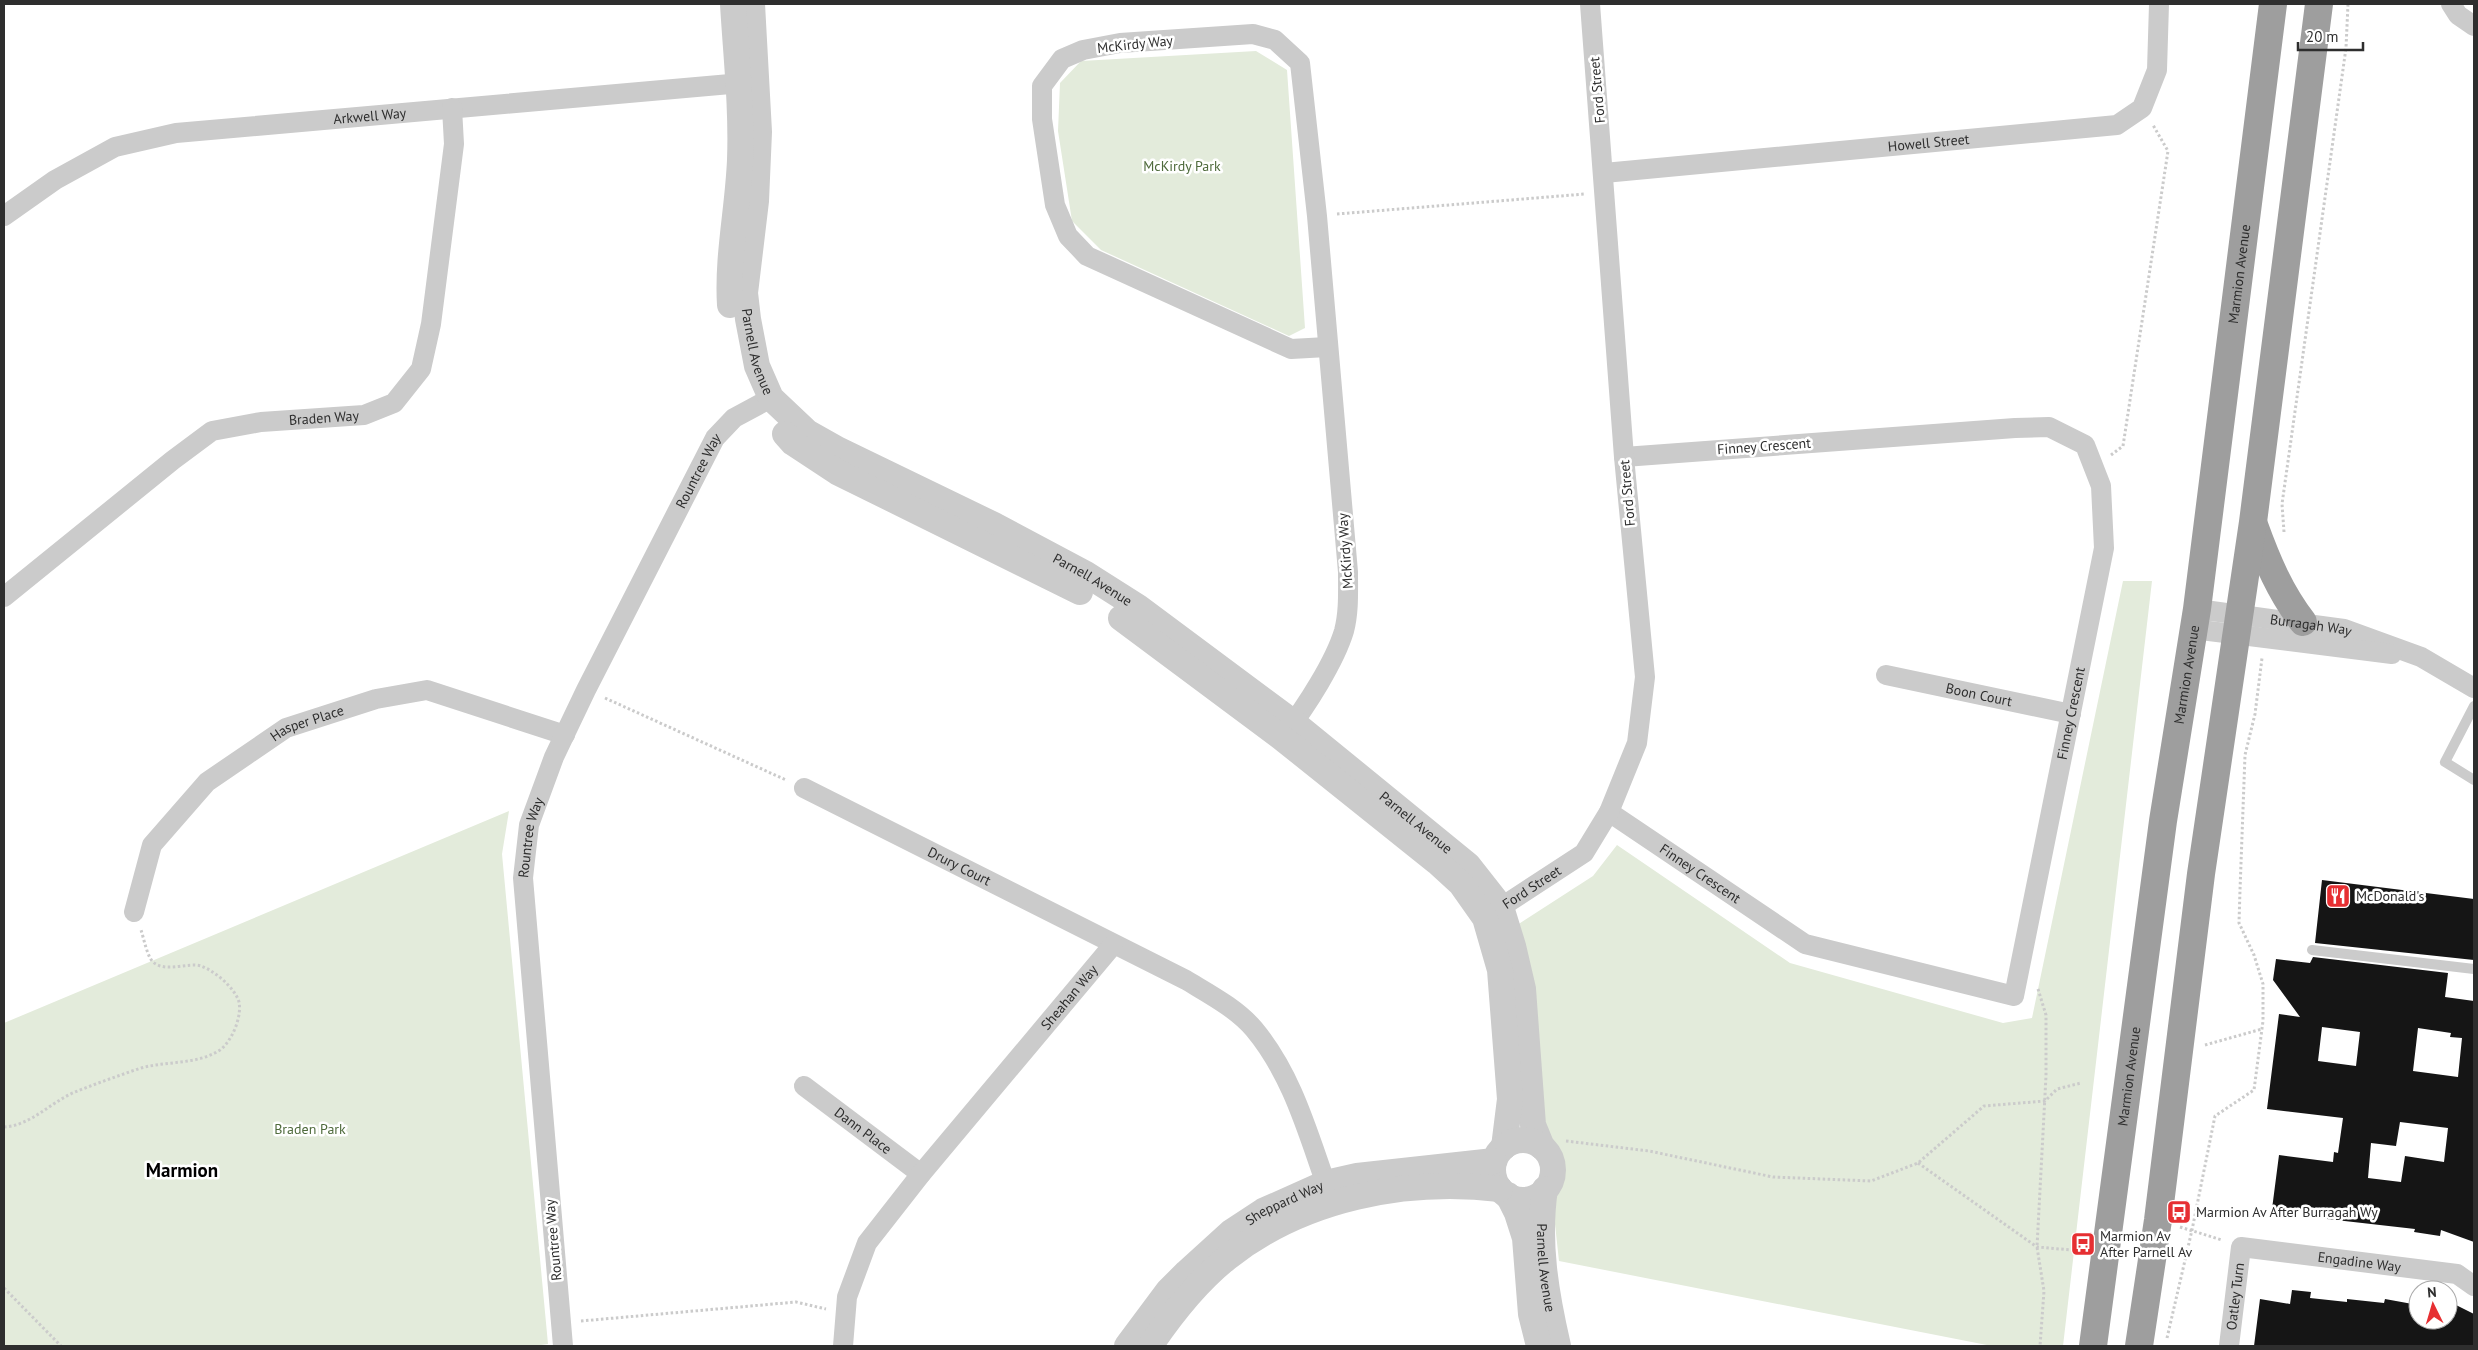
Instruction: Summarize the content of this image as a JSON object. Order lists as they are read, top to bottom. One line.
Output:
{"streets":{"highway":["Marmion Avenue"],"street":["McKirdy Way","Ford Street","Arkwell Way","Howell Street","Parnell Avenue","Braden Way","Finney Crescent","Rountree Way","Burragah Way","Boon Court","Hasper Place","Drury Court","Sheahan Way","Dann Place","Sheppard Way","Engadine Way","Oatley Turn"]},"crossings":[["McKirdy Way","Parnell Avenue"],["Ford Street","Howell Street"],["Ford Street","Parnell Avenue"],["Ford Street","Finney Crescent"],["Arkwell Way","Parnell Avenue"],["Arkwell Way","Braden Way"],["Marmion Avenue","Burragah Way"],["Parnell Avenue","Rountree Way"],["Parnell Avenue","Sheppard Way"],["Finney Crescent","Boon Court"],["Rountree Way","Hasper Place"],["Drury Court","Sheahan Way"],["Sheahan Way","Dann Place"],["Engadine Way","Oatley Turn"]],"districts":["Marmion"],"parks":["McKirdy Park","Braden Park"],"places":{"restaurant":["McDonald's"],"bus stop":["Marmion Av After Burragah Wy","Marmion Av After Parnell Av"]},"scale_bar":"20 m","north":"top"}
